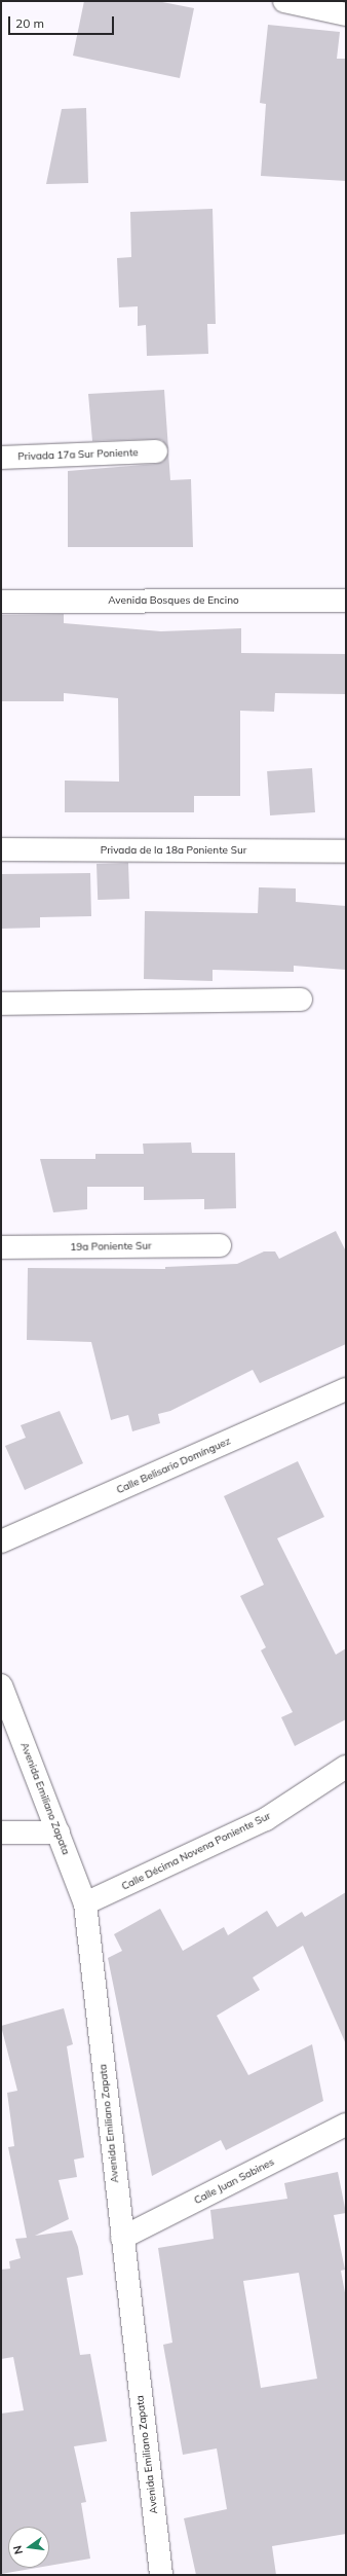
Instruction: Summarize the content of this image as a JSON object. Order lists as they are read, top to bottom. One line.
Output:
{"streets":{"street":["Privada 17a Sur Poniente","Avenida Bosques de Encino","Privada de la 18a Poniente Sur","19a Poniente Sur","Calle Belisario Domínguez","Avenida Emiliano Zapata","Calle Décima Novena Poniente Sur","Calle Juan Sabines"]},"crossings":[["Avenida Emiliano Zapata","Calle Décima Novena Poniente Sur"],["Avenida Emiliano Zapata","Calle Juan Sabines"]],"scale_bar":"20 m","north":"left"}
